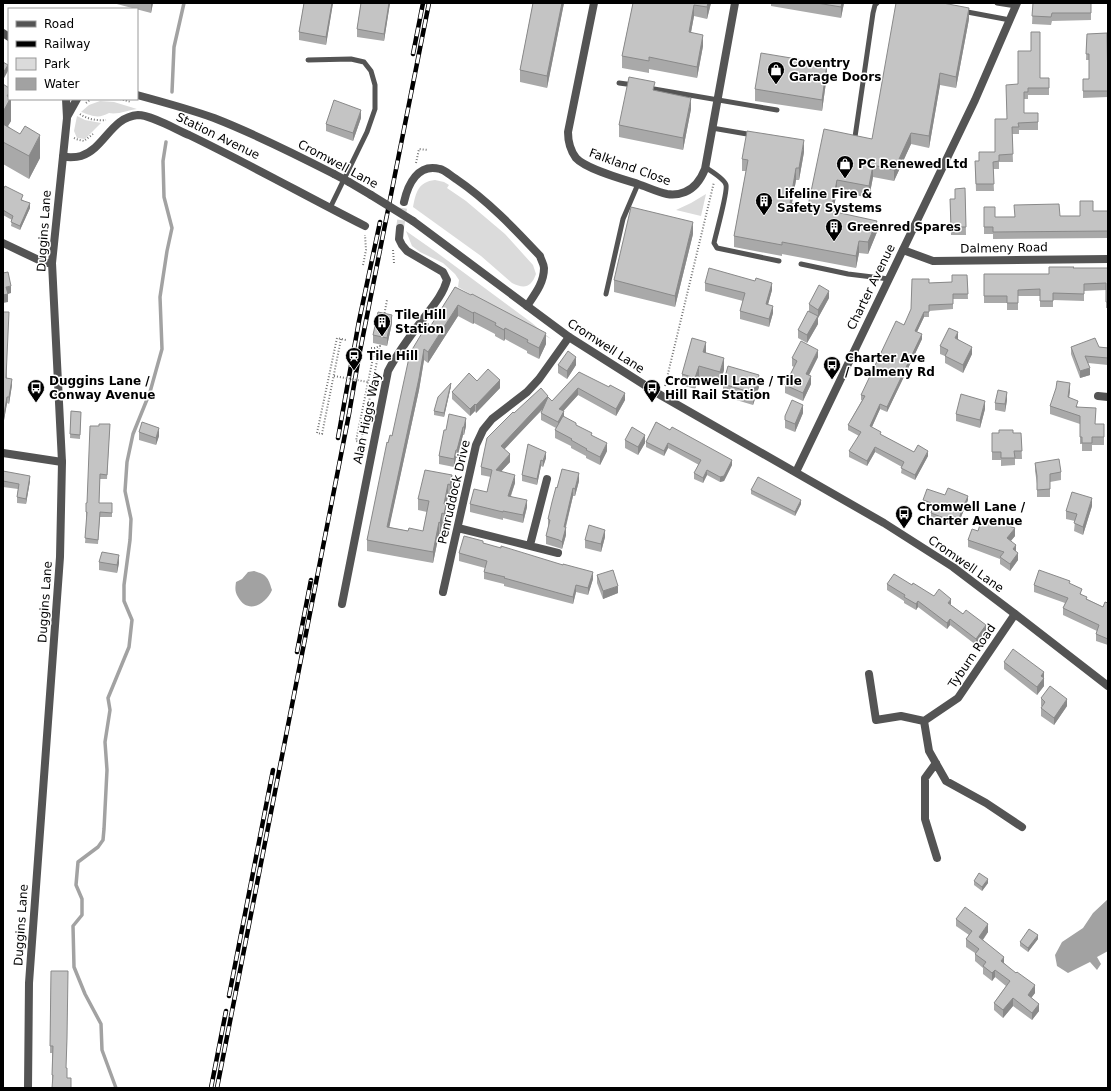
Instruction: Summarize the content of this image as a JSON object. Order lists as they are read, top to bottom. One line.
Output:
{"streets":{"street":["Station Avenue","Cromwell Lane","Falkland Close","Duggins Lane","Dalmeny Road","Charter Avenue","Alan Higgs Way","Penruddock Drive","Tyburn Road"]},"crossings":[["Station Avenue","Duggins Lane"],["Cromwell Lane","Charter Avenue"],["Cromwell Lane","Penruddock Drive"],["Cromwell Lane","Tyburn Road"],["Dalmeny Road","Charter Avenue"]],"places":{"shop":["Coventry Garage Doors","PC Renewed Ltd"],"building":["Lifeline Fire & Safety Systems","Greenred Spares","Tile Hill Station"],"station":["Tile Hill"],"bus stop":["Charter Ave / Dalmeny Rd","Duggins Lane / Conway Avenue","Cromwell Lane / Tile Hill Rail Station","Cromwell Lane / Charter Avenue"]},"legend":["Road","Railway","Park","Water"]}
